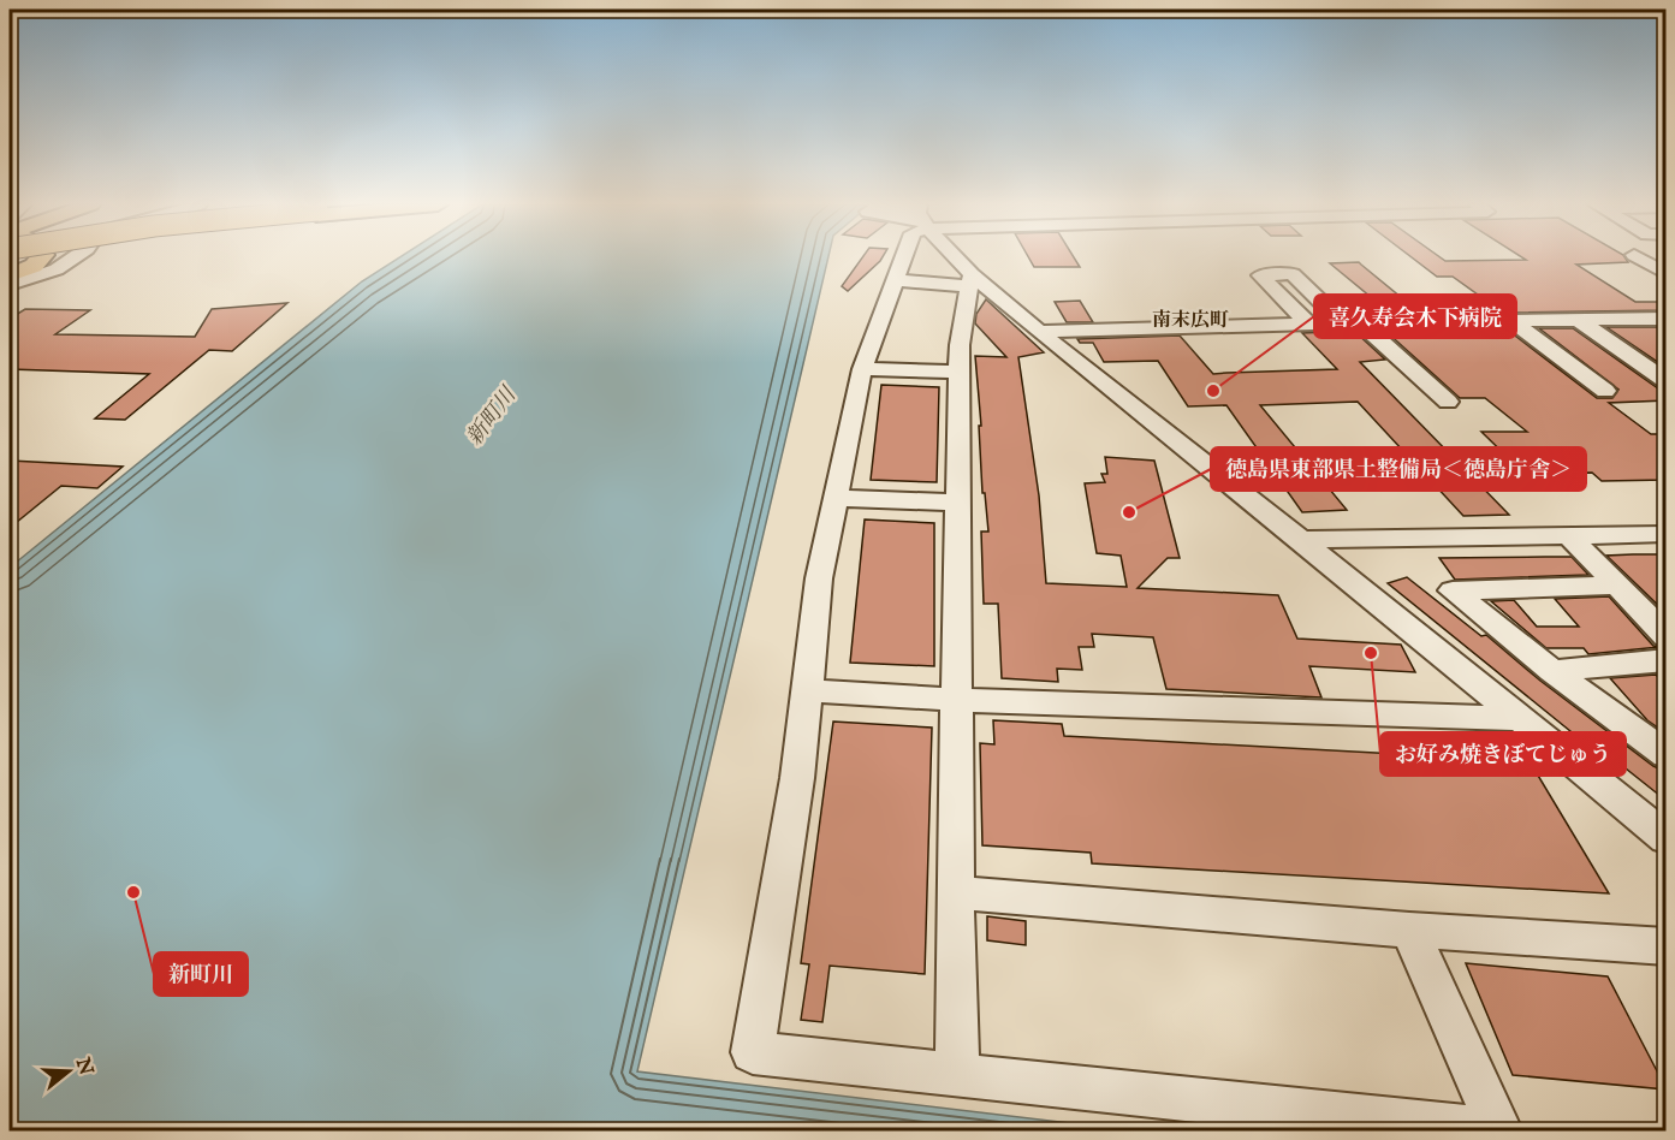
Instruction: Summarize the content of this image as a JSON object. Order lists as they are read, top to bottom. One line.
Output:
{"districts":["南末広町"],"water":["新町川"],"places":["喜久寿会木下病院","徳島県東部県土整備局＜徳島庁舎＞","お好み焼きぼてじゅう","新町川"],"north":"right"}
